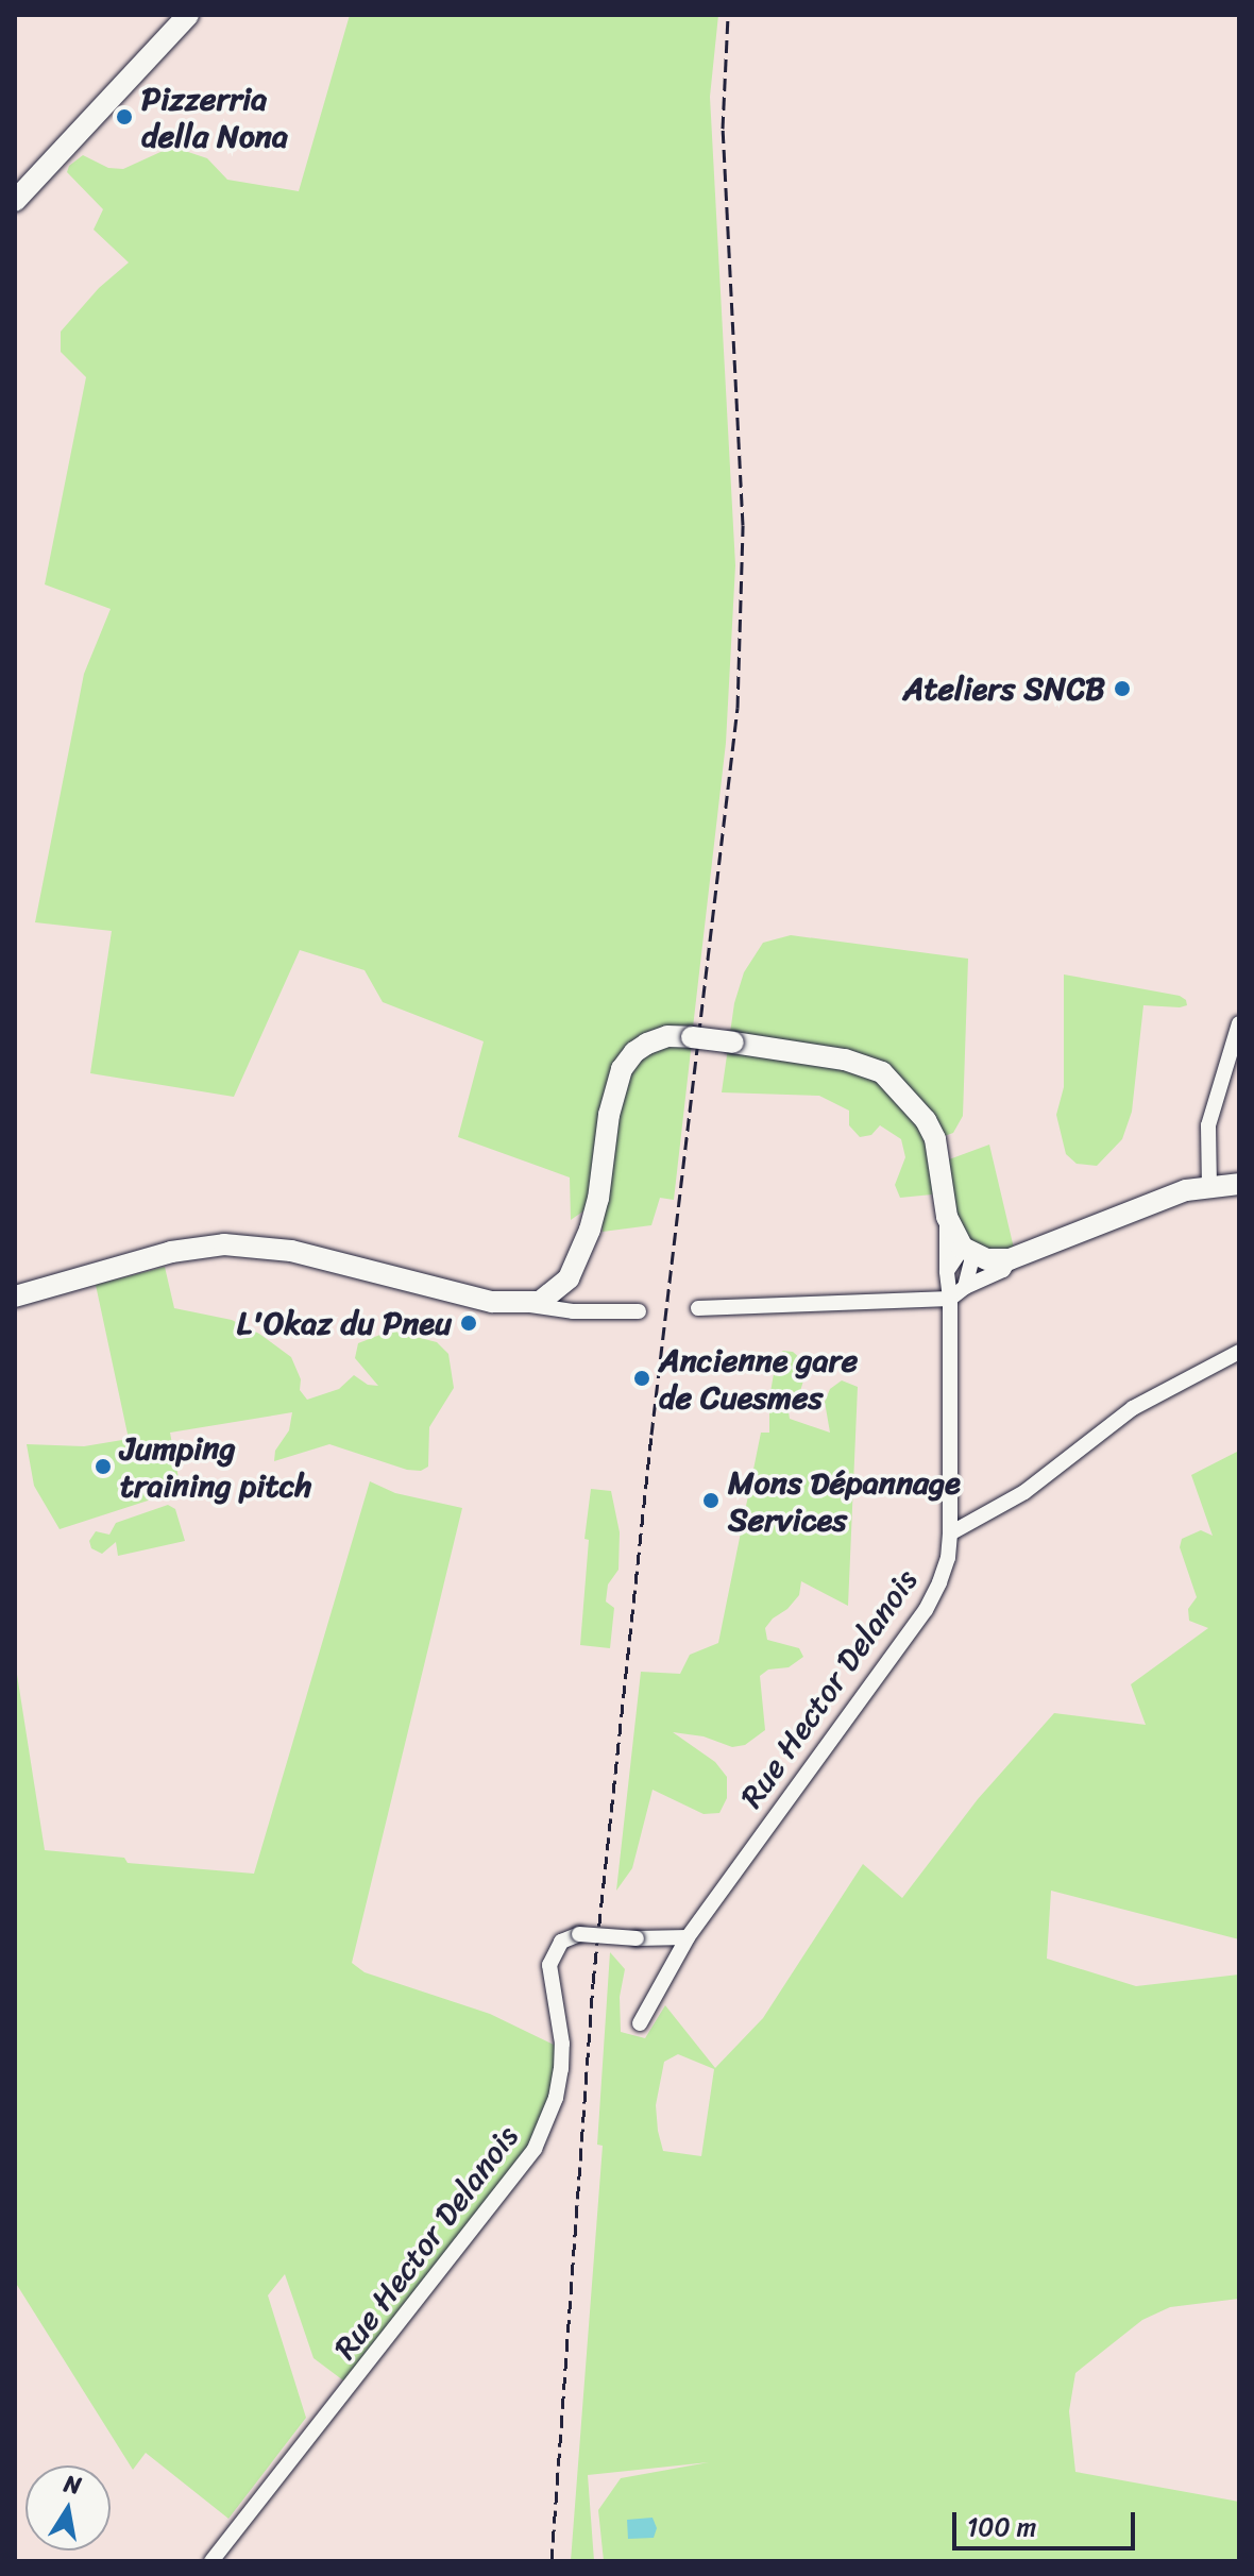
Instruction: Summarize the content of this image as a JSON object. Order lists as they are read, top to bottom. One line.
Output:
{"streets":{"street":["Rue Hector Delanois"]},"places":["Pizzerria della Nona","Ateliers SNCB","L'Okaz du Pneu","Ancienne gare de Cuesmes","Jumping training pitch","Mons Dépannage Services"],"scale_bar":"100 m","north":"top"}
